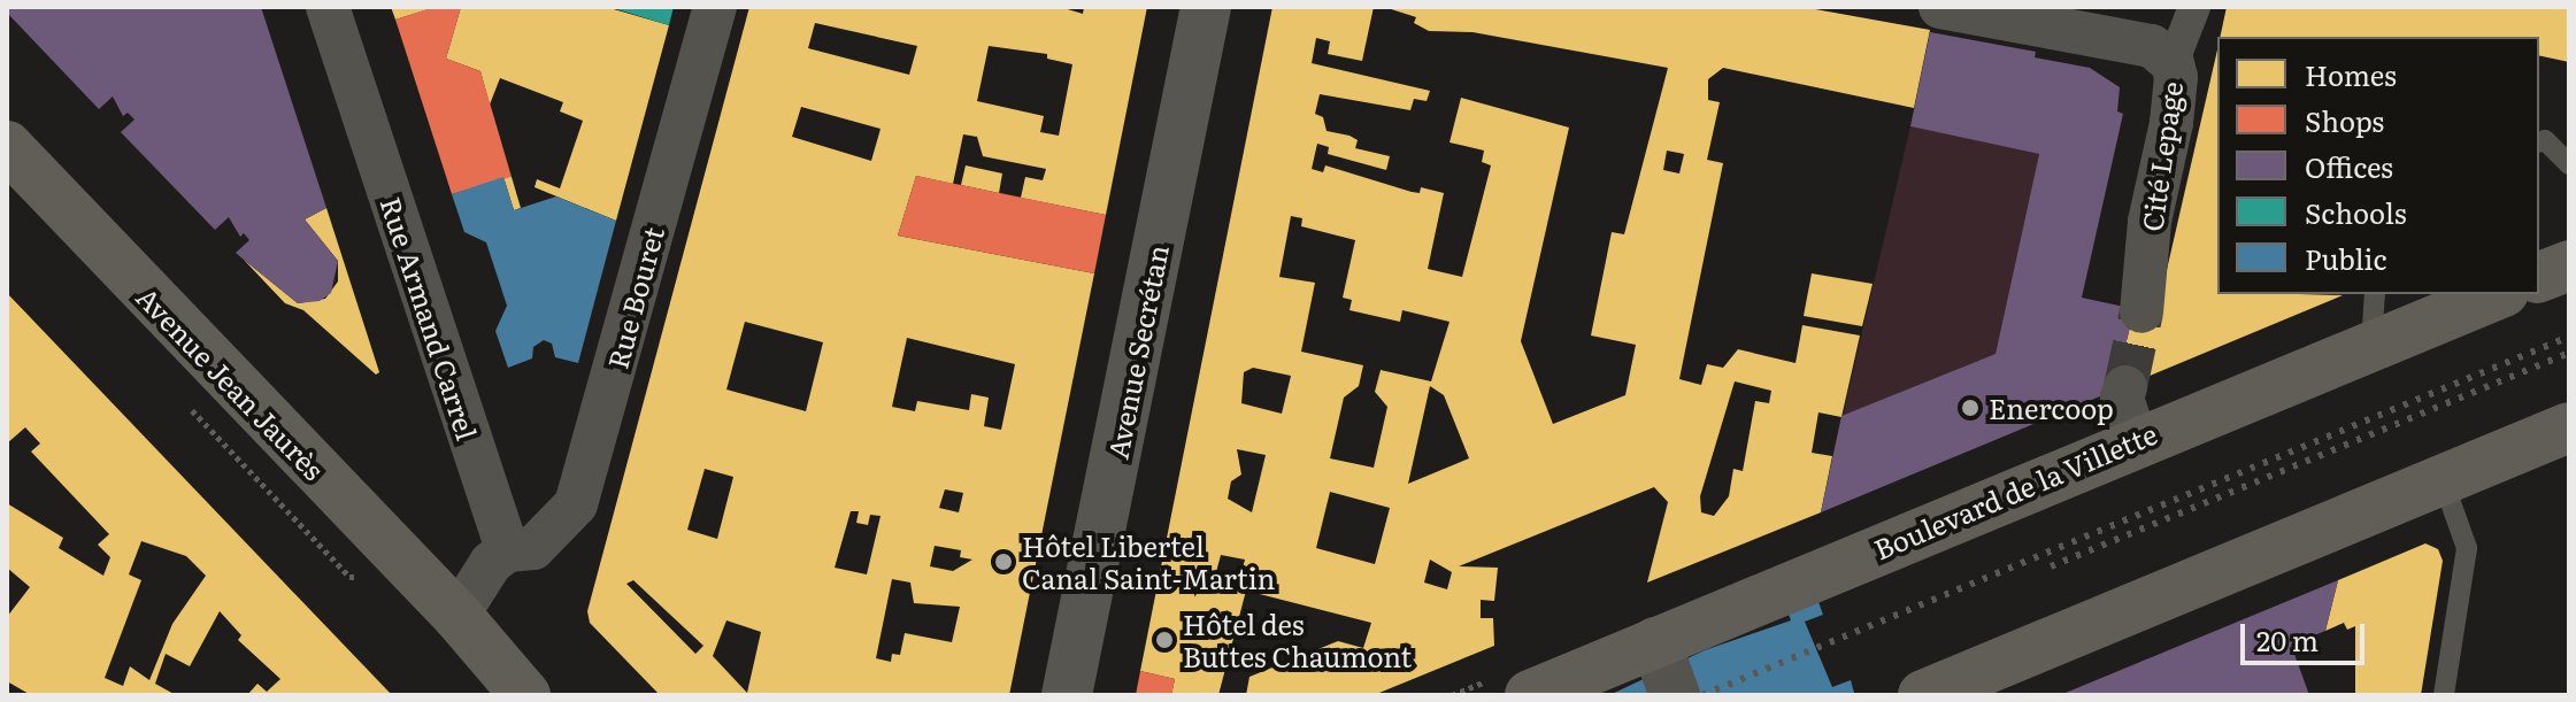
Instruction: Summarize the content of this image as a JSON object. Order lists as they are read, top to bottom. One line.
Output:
{"streets":{"main road":["Avenue Secrétan","Avenue Jean Jaurès","Boulevard de la Villette"],"street":["Cité Lepage","Rue Bouret","Rue Armand Carrel"]},"crossings":[["Rue Bouret","Rue Armand Carrel"]],"places":["Enercoop","Hôtel Libertel Canal Saint-Martin","Hôtel des Buttes Chaumont"],"legend":["Homes","Shops","Offices","Schools","Public"],"scale_bar":"20 m"}
